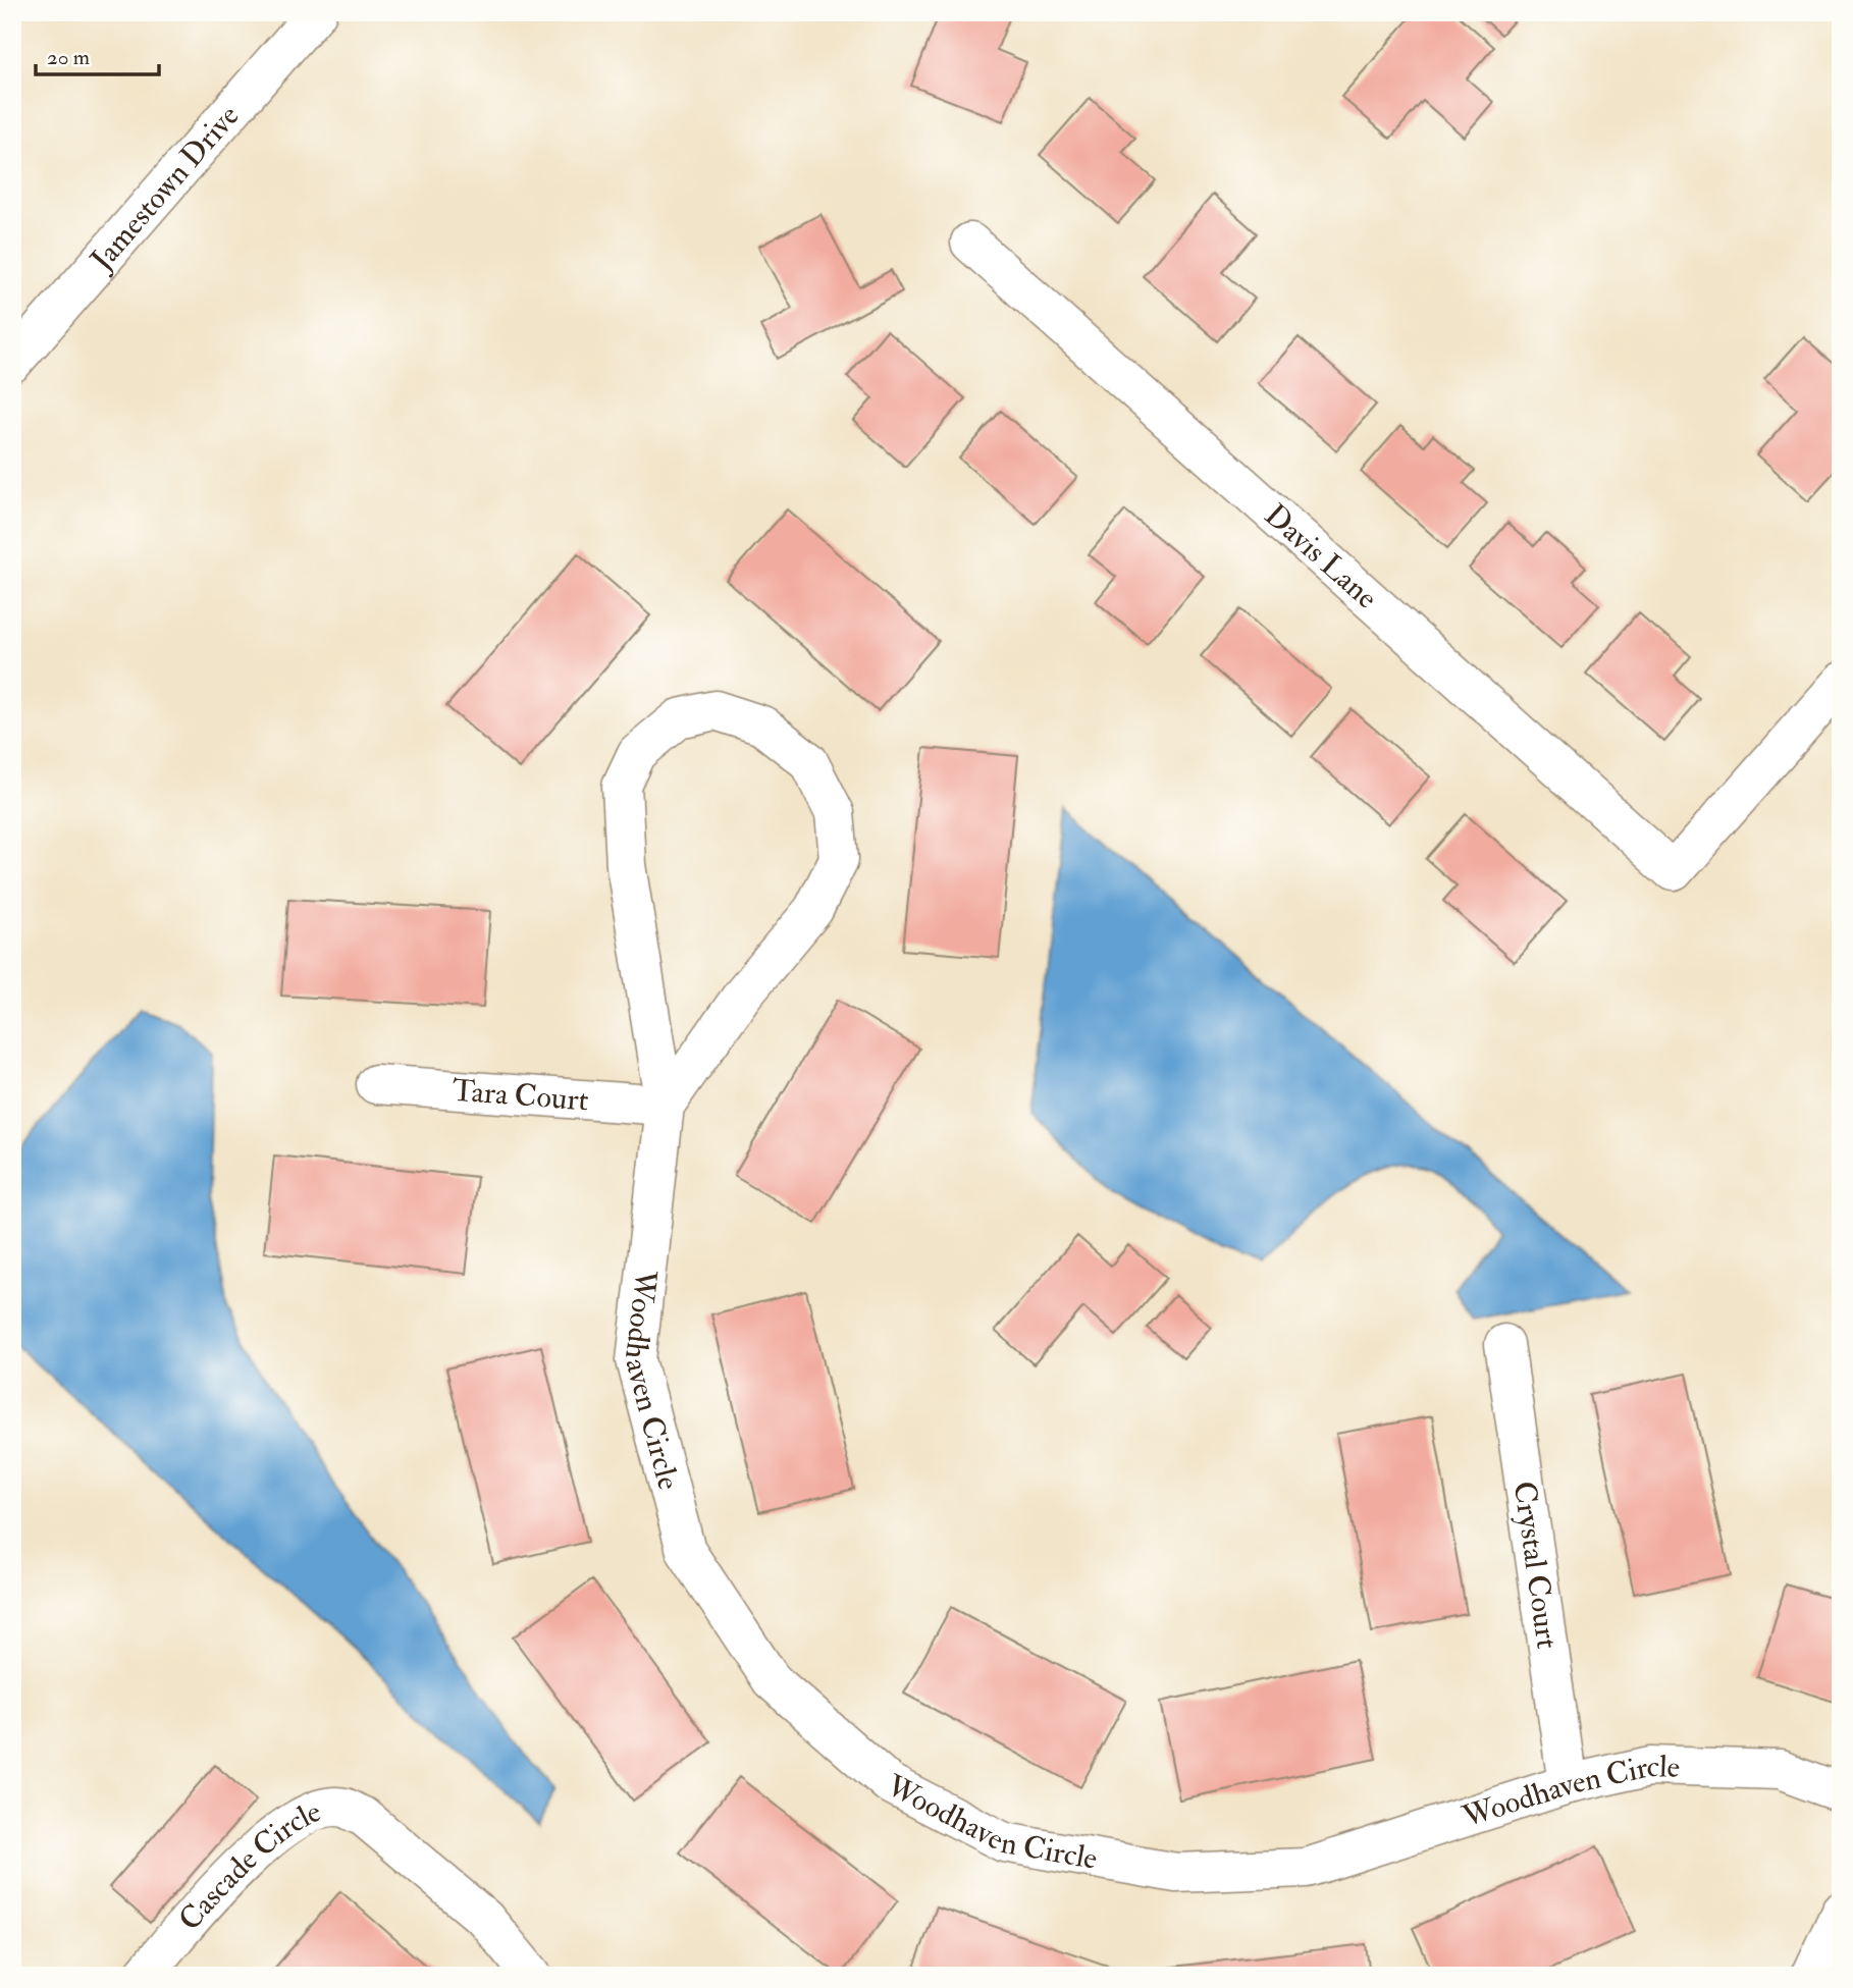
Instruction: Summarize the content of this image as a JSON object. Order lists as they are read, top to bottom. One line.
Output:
{"streets":{"street":["Jamestown Drive","Davis Lane","Tara Court","Woodhaven Circle","Crystal Court","Cascade Circle"]},"crossings":[["Tara Court","Woodhaven Circle"],["Woodhaven Circle","Crystal Court"]],"scale_bar":"20 m"}
